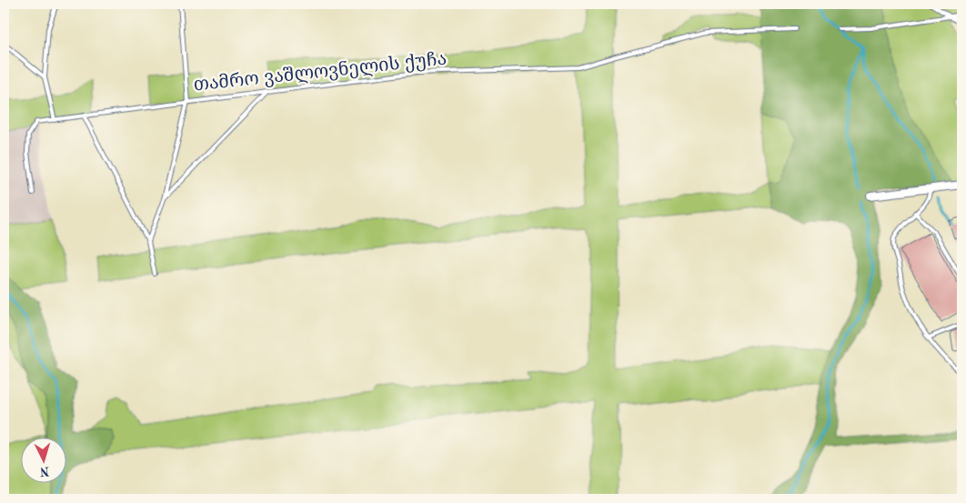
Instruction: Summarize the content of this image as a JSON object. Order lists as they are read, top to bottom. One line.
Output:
{"streets":{"lane":["თამრო ვაშლოვნელის ქუჩა"]},"north":"bottom"}
